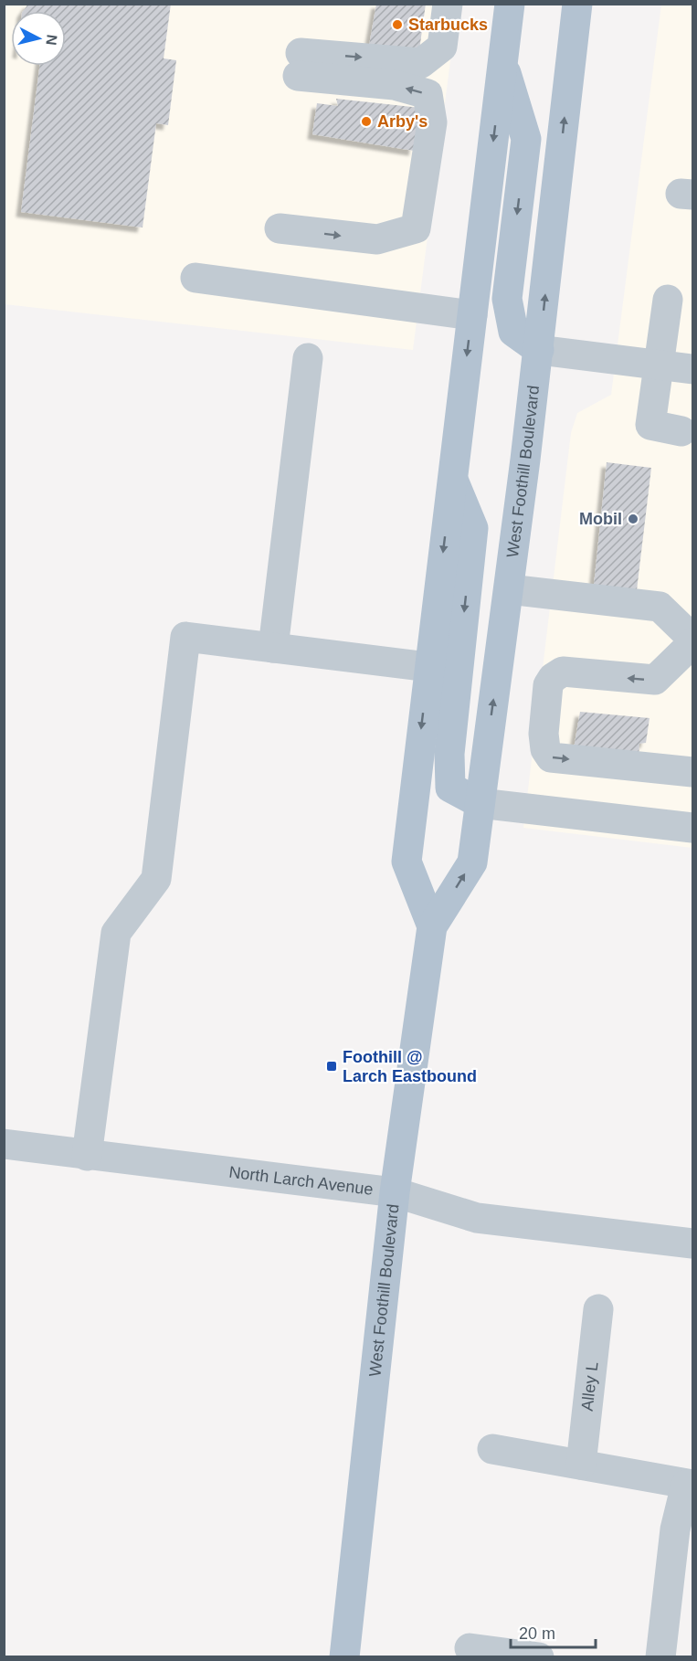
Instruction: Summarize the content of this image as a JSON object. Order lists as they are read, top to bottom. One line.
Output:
{"streets":{"main road":["West Foothill Boulevard"],"street":["North Larch Avenue","Alley L"]},"crossings":[["West Foothill Boulevard","North Larch Avenue"]],"places":{"other":["Starbucks","Arby's","Mobil"],"transit":["Foothill @ Larch Eastbound"]},"scale_bar":"20 m","north":"right"}
